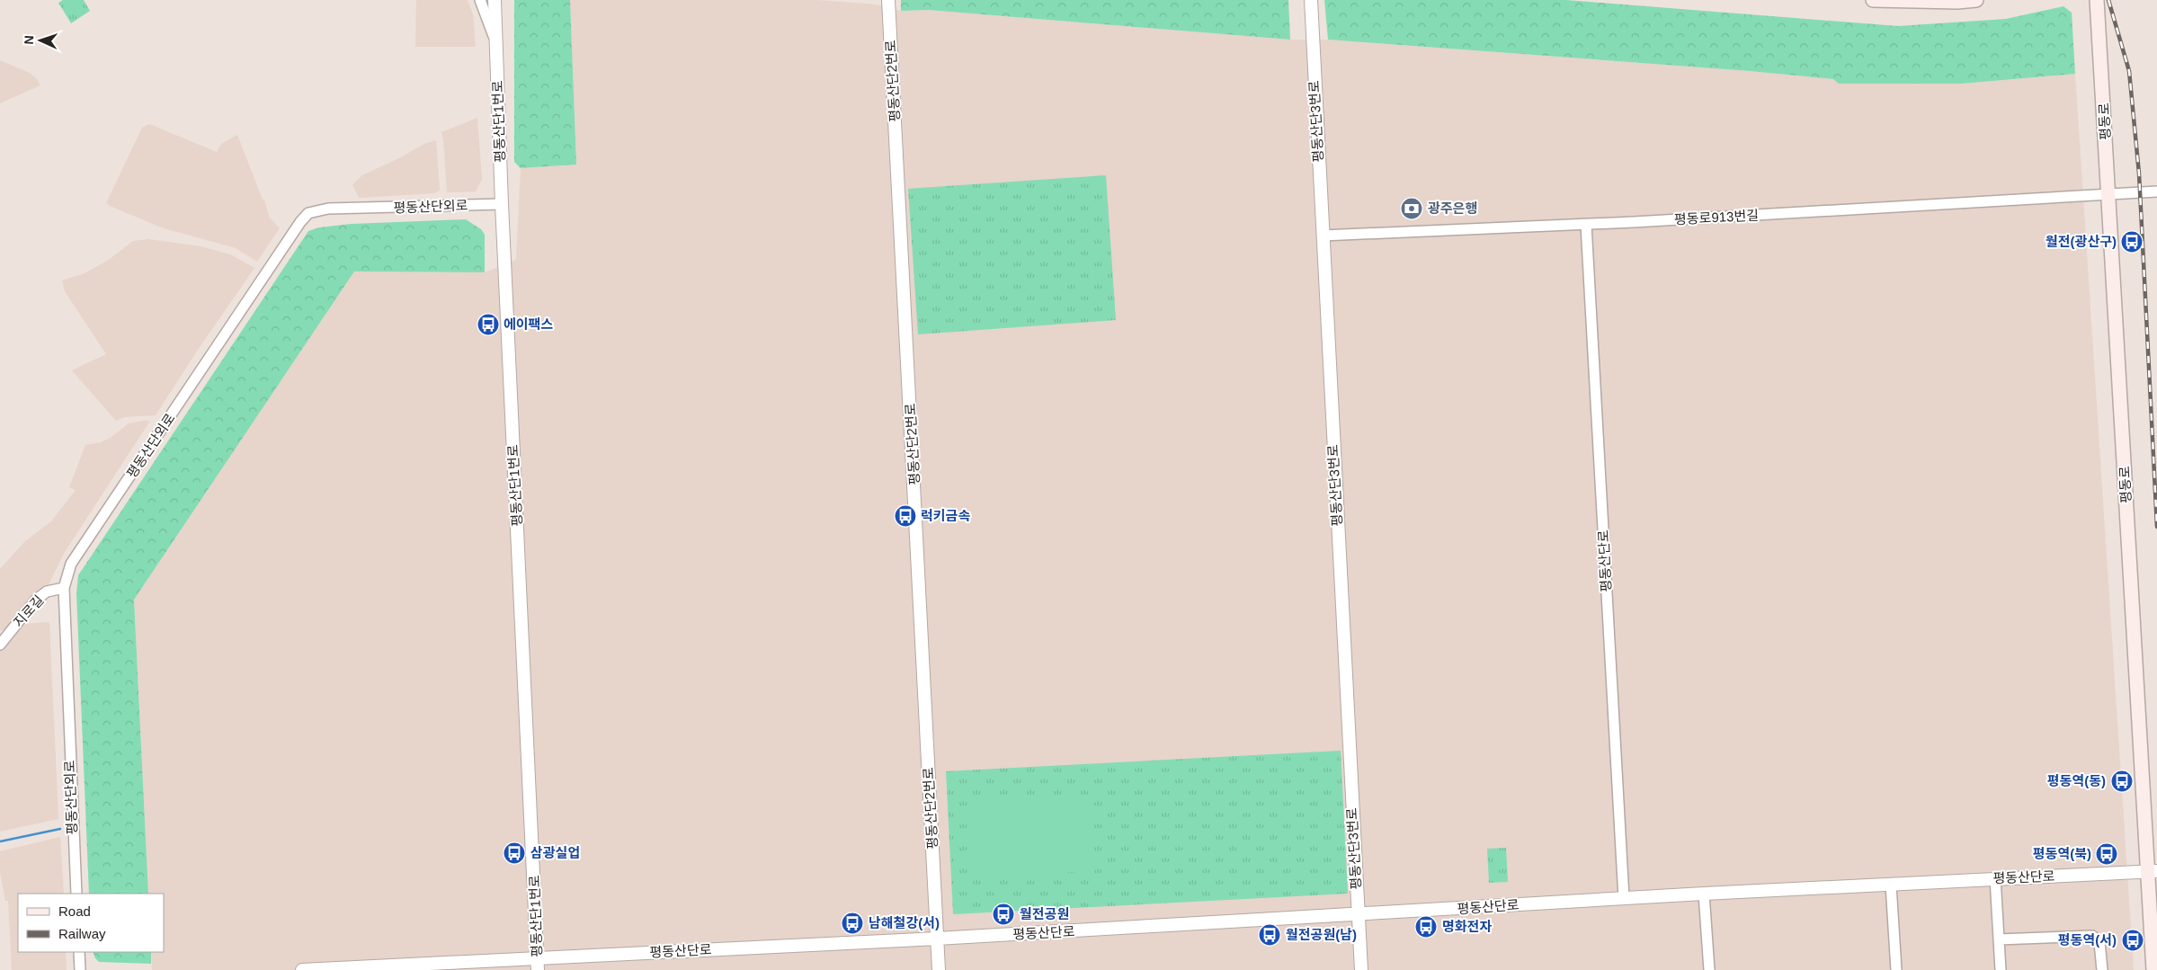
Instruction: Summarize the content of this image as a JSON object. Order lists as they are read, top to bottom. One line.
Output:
{"streets":{"main road":["평동로"],"street":["평동산단2번로","평동산단1번로","평동산단3번로","평동산단외로","평동로913번길","평동산단로","지로길"]},"crossings":[["평동산단2번로","평동산단로"],["평동산단1번로","평동산단외로"],["평동산단1번로","평동산단로"],["평동산단3번로","평동로913번길"],["평동산단3번로","평동산단로"],["평동로","평동로913번길"],["평동로","평동산단로"],["평동산단외로","지로길"],["평동로913번길","평동산단로"]],"places":{"bank":["광주은행"],"bus stop":["월전(광산구)","에이팩스","럭키금속","평동역(동)","삼광실업","평동역(북)","월전공원","남해철강(서)","명화전자","월전공원(남)","평동역(서)"]},"legend":["Road","Railway"],"north":"left"}
